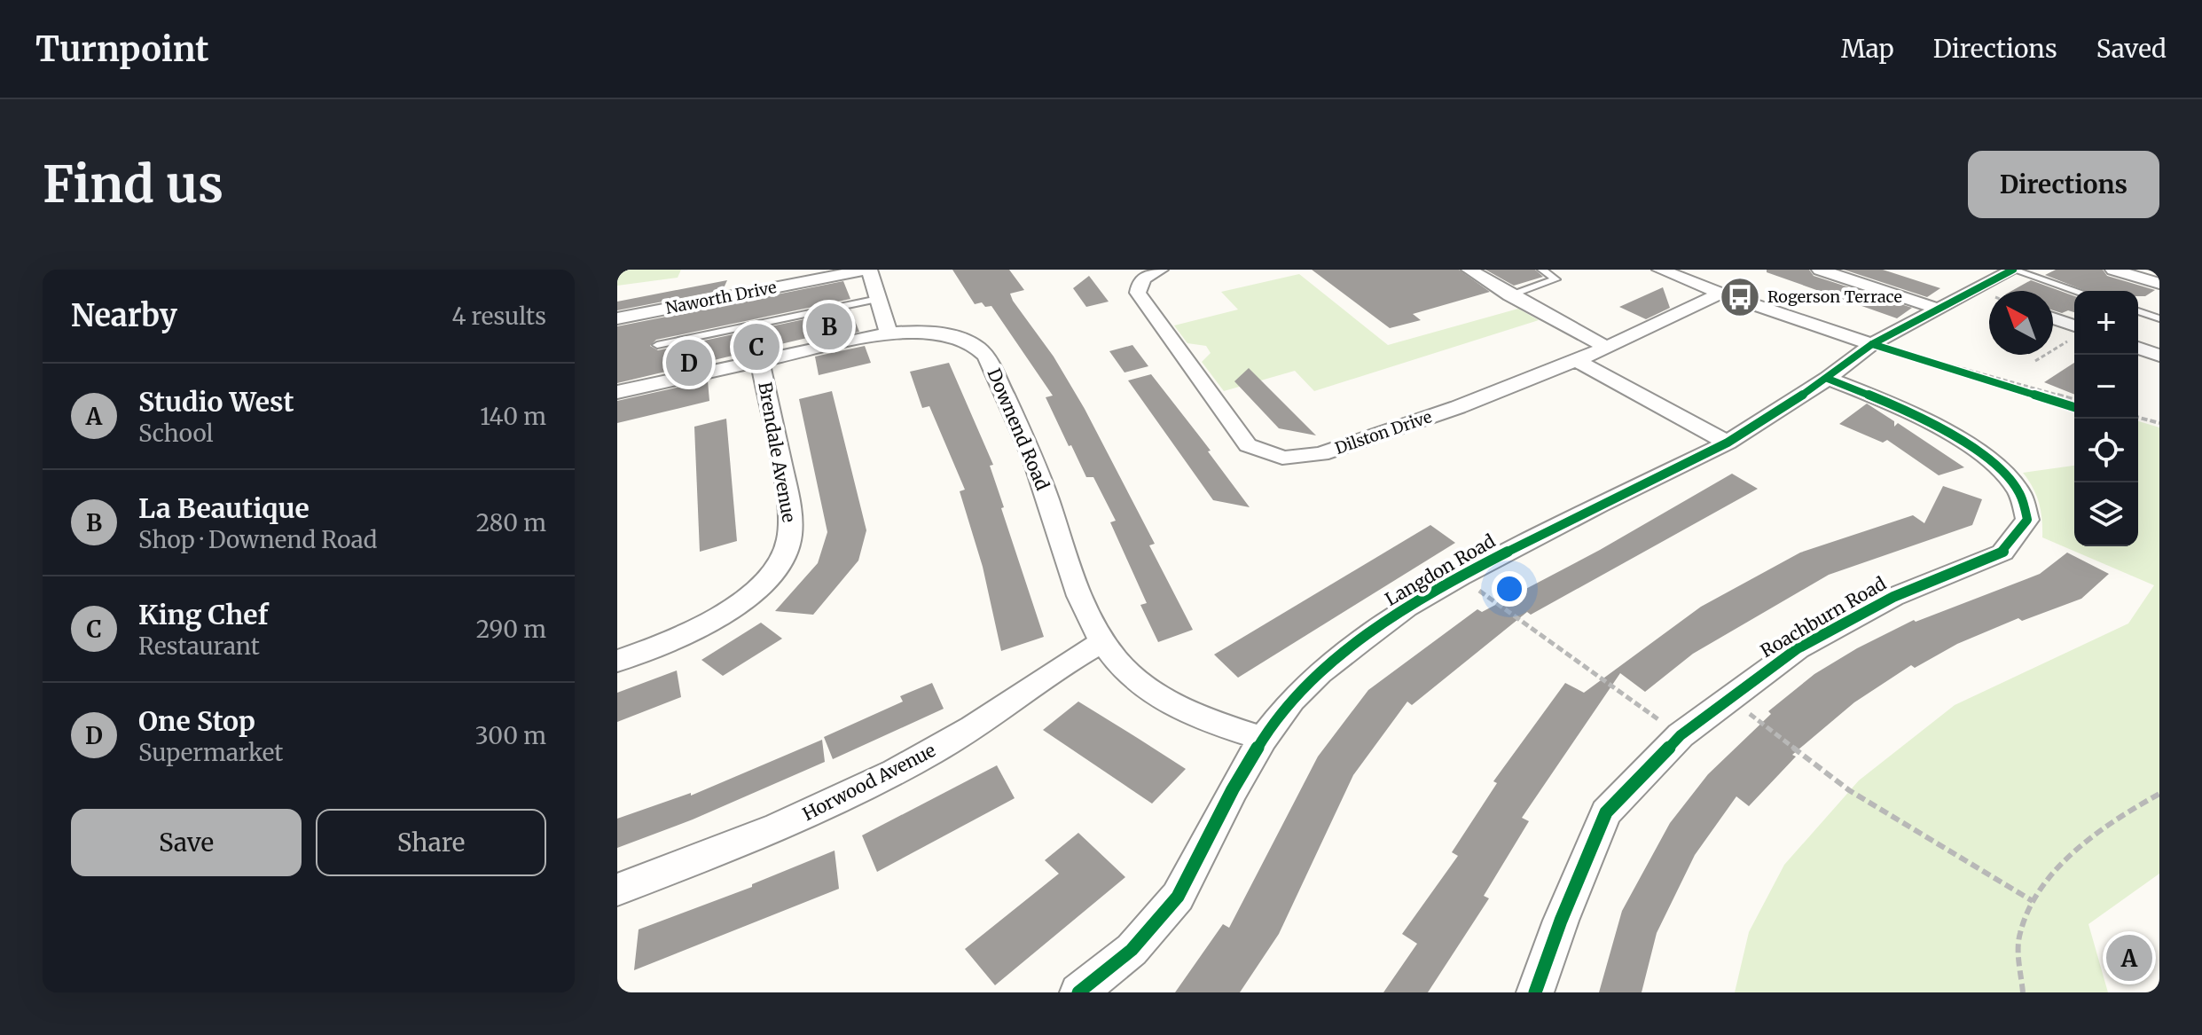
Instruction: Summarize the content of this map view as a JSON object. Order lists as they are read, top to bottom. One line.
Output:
{"streets":{"street":["Naworth Drive","Downend Road","Dilston Drive","Brendale Avenue","Langdon Road","Roachburn Road","Horwood Avenue"]},"crossings":[["Downend Road","Brendale Avenue"],["Downend Road","Langdon Road"],["Downend Road","Horwood Avenue"],["Langdon Road","Roachburn Road"]],"places":{"bus stop":["Rogerson Terrace"]},"north":"top left","page":{"header":"Turnpoint","nav":["Map","Directions","Saved"],"buttons":["Directions",["Save","Share"]],"title":"Find us","heading":["Nearby","4 results"],"map_buttons":["+","−"],"pins":["B","C","D","A"],"list":[{"mark":"A","name":"Studio West","note":"School","value":"140 m"},{"mark":"B","name":"La Beautique","note":"Shop · Downend Road","value":"280 m"},{"mark":"C","name":"King Chef","note":"Restaurant","value":"290 m"},{"mark":"D","name":"One Stop","note":"Supermarket","value":"300 m"}]}}
